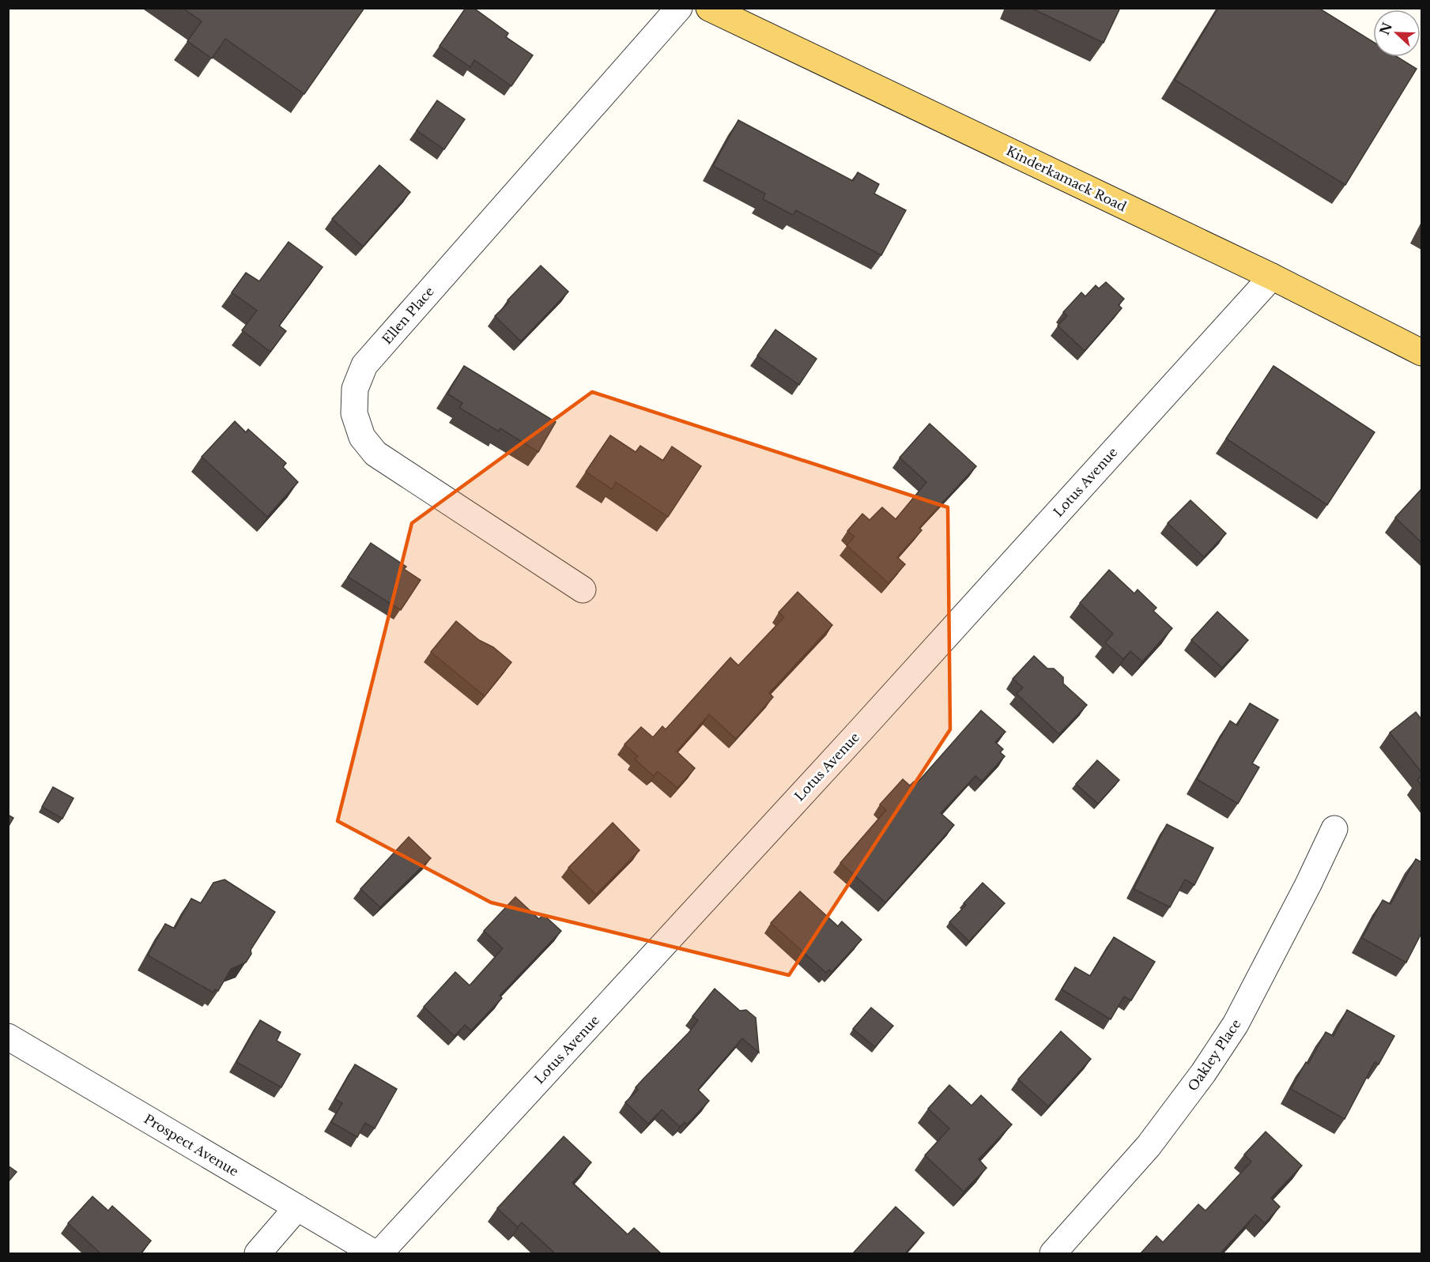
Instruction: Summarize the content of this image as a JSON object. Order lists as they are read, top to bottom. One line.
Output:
{"streets":{"main road":["Kinderkamack Road"],"street":["Ellen Place","Lotus Avenue","Oakley Place","Prospect Avenue"]},"crossings":[["Kinderkamack Road","Lotus Avenue"]],"north":"left"}
